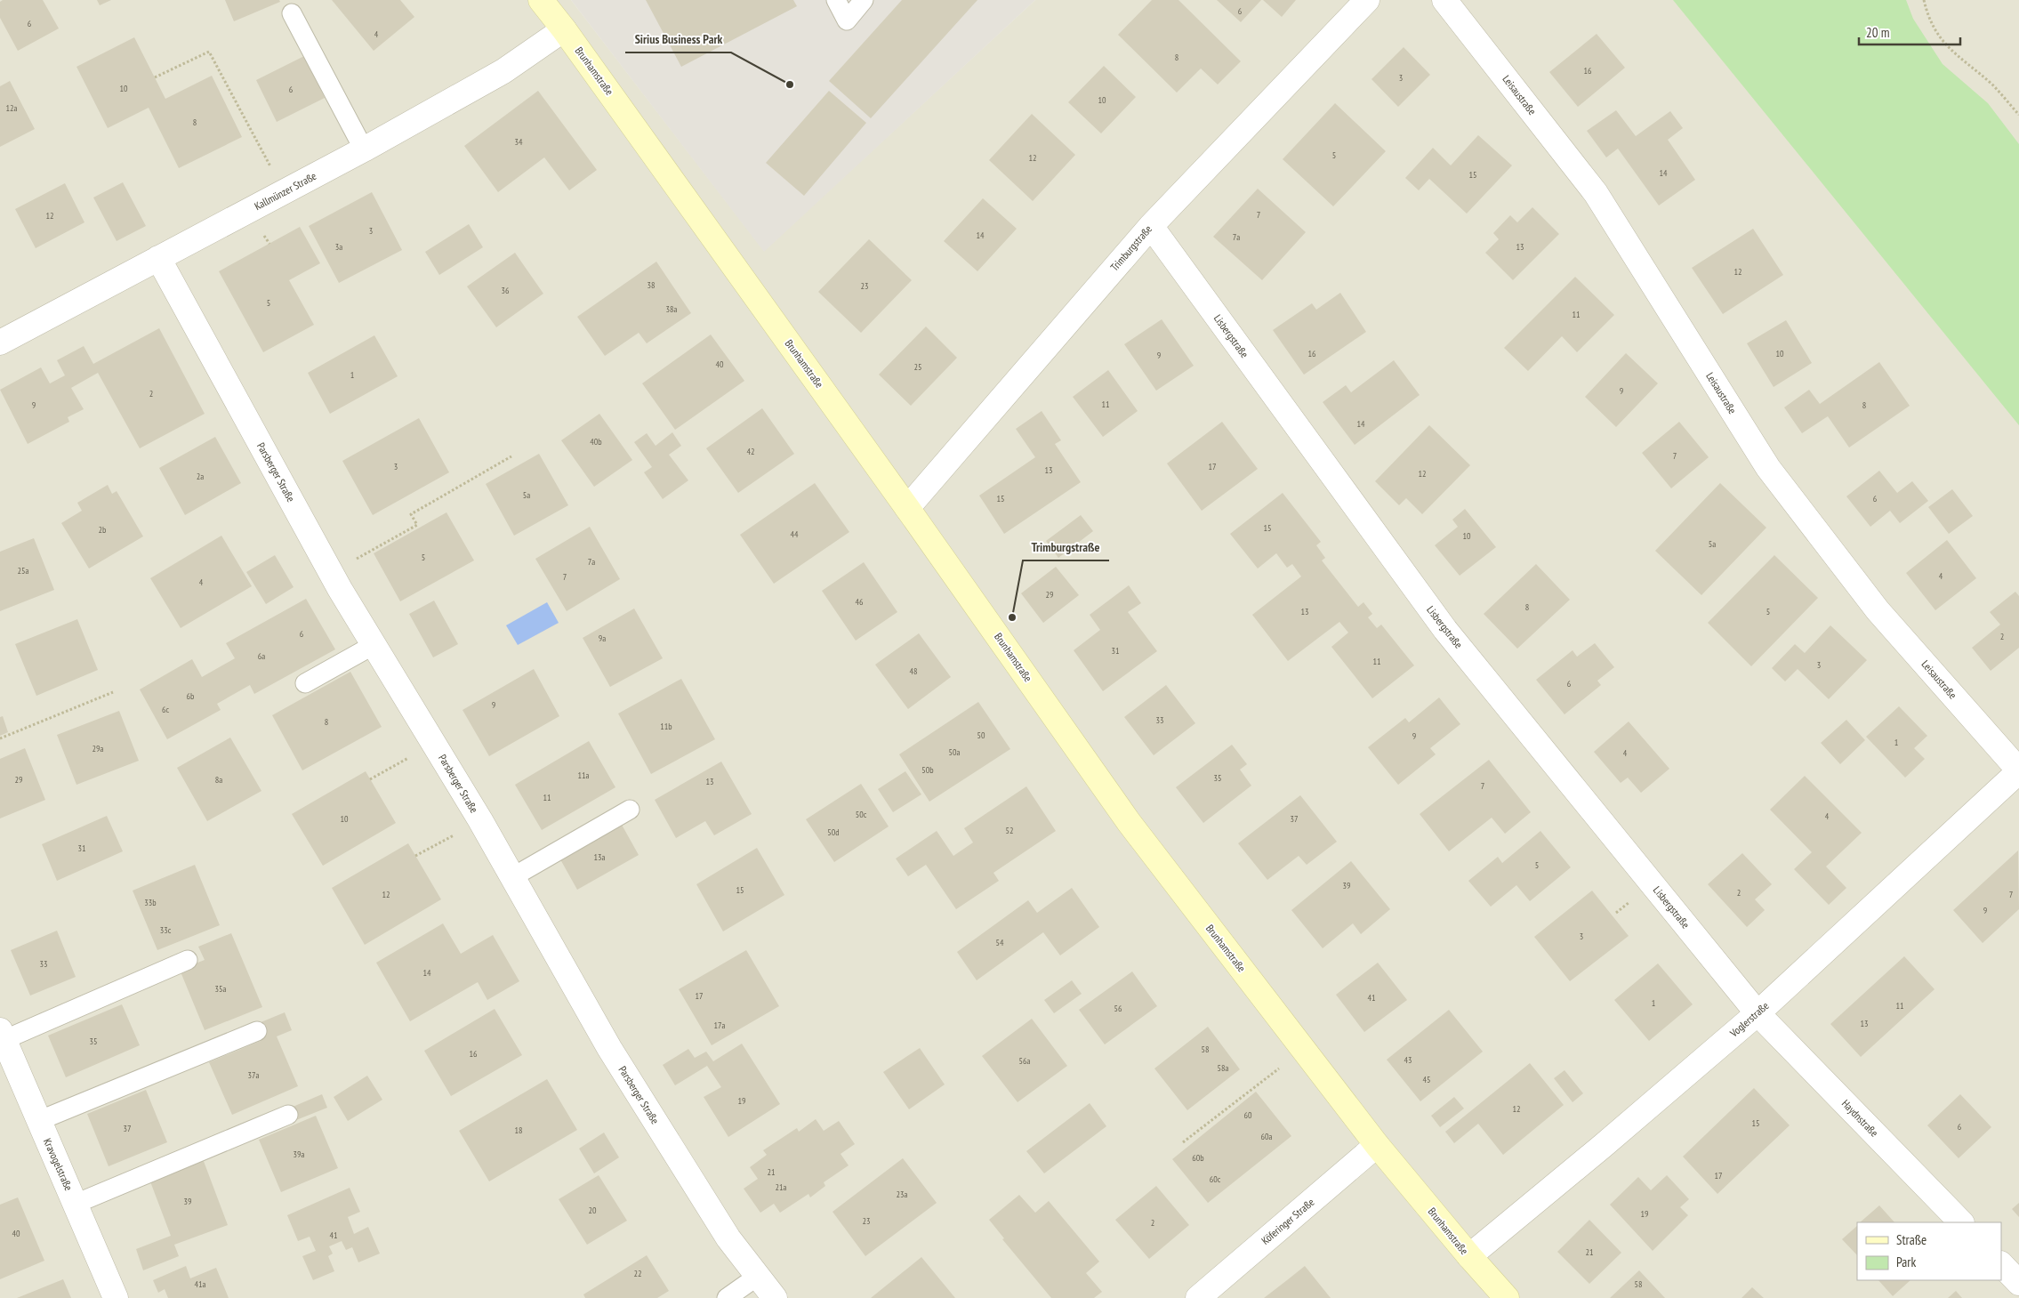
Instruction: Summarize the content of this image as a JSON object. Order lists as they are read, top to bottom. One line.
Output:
{"streets":{"street":["Brunhamstraße","Leisaustraße","Kallmünzer Straße","Trimburgstraße","Lisbergstraße","Parsberger Straße","Voglerstraße","Haydnstraße","Kravogelstraße","Köferinger Straße"]},"crossings":[["Brunhamstraße","Kallmünzer Straße"],["Brunhamstraße","Trimburgstraße"],["Brunhamstraße","Voglerstraße"],["Brunhamstraße","Köferinger Straße"],["Leisaustraße","Voglerstraße"],["Kallmünzer Straße","Parsberger Straße"],["Trimburgstraße","Lisbergstraße"],["Lisbergstraße","Voglerstraße"],["Lisbergstraße","Haydnstraße"],["Voglerstraße","Haydnstraße"]],"places":["Sirius Business Park","Trimburgstraße"],"house_numbers":["6","6","4","8","16","3","10","6","10","12a","8","34","5","12","14","15","7","12","3","14","7a","3a","13","12","38","23","36","5","38a","11","16","10","9","40","25","1","9","2","11","9","8","14","40b","42","7","3","17","13","12","2a","5a","15","6","15","2b","44","10","5a","5","7a","25a","4","7","4","29","46","8","13","5","6","2","9a","31","6a","11","3","48","6","6b","9","6c","33","8","11b","50","9","1","29a","50a","4","50b","11a","35","29","8a","13","7","11","50c","4","10","37","52","50d","31","13a","5","39","15","2","12","7","33b","9","33c","3","54","33","14","35a","17","41","1","11","56","13","17a","35","58","16","43","56a","58a","37a","45","19","12","60","15","6","37","18","60a","39a","60b","21","17","60c","21a","23a","39","20","19","23","2","40","41","21","22","41a","58"],"legend":["Straße","Park"],"scale_bar":"20 m"}
